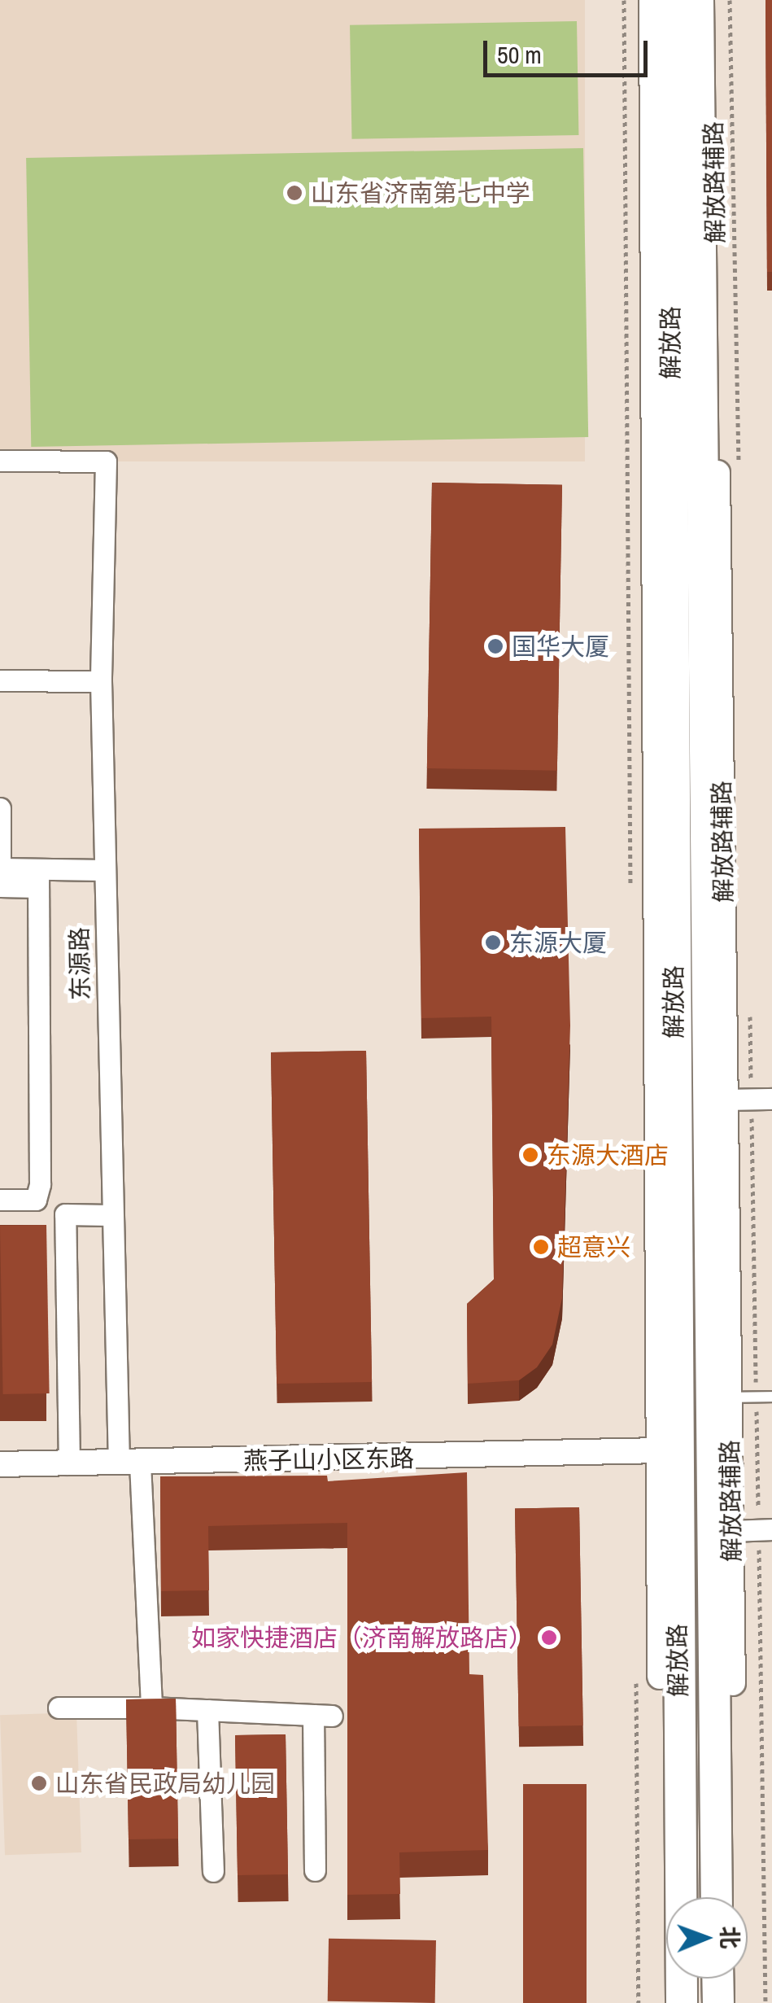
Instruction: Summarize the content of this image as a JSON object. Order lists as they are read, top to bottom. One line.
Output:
{"streets":{"main road":["解放路"],"street":["解放路辅路","东源路","燕子山小区东路"]},"crossings":[["东源路","燕子山小区东路"]],"places":["山东省济南第七中学","国华大厦","东源大厦","东源大酒店","超意兴","如家快捷酒店（济南解放路店）","山东省民政局幼儿园"],"scale_bar":"50 m","north":"right"}
